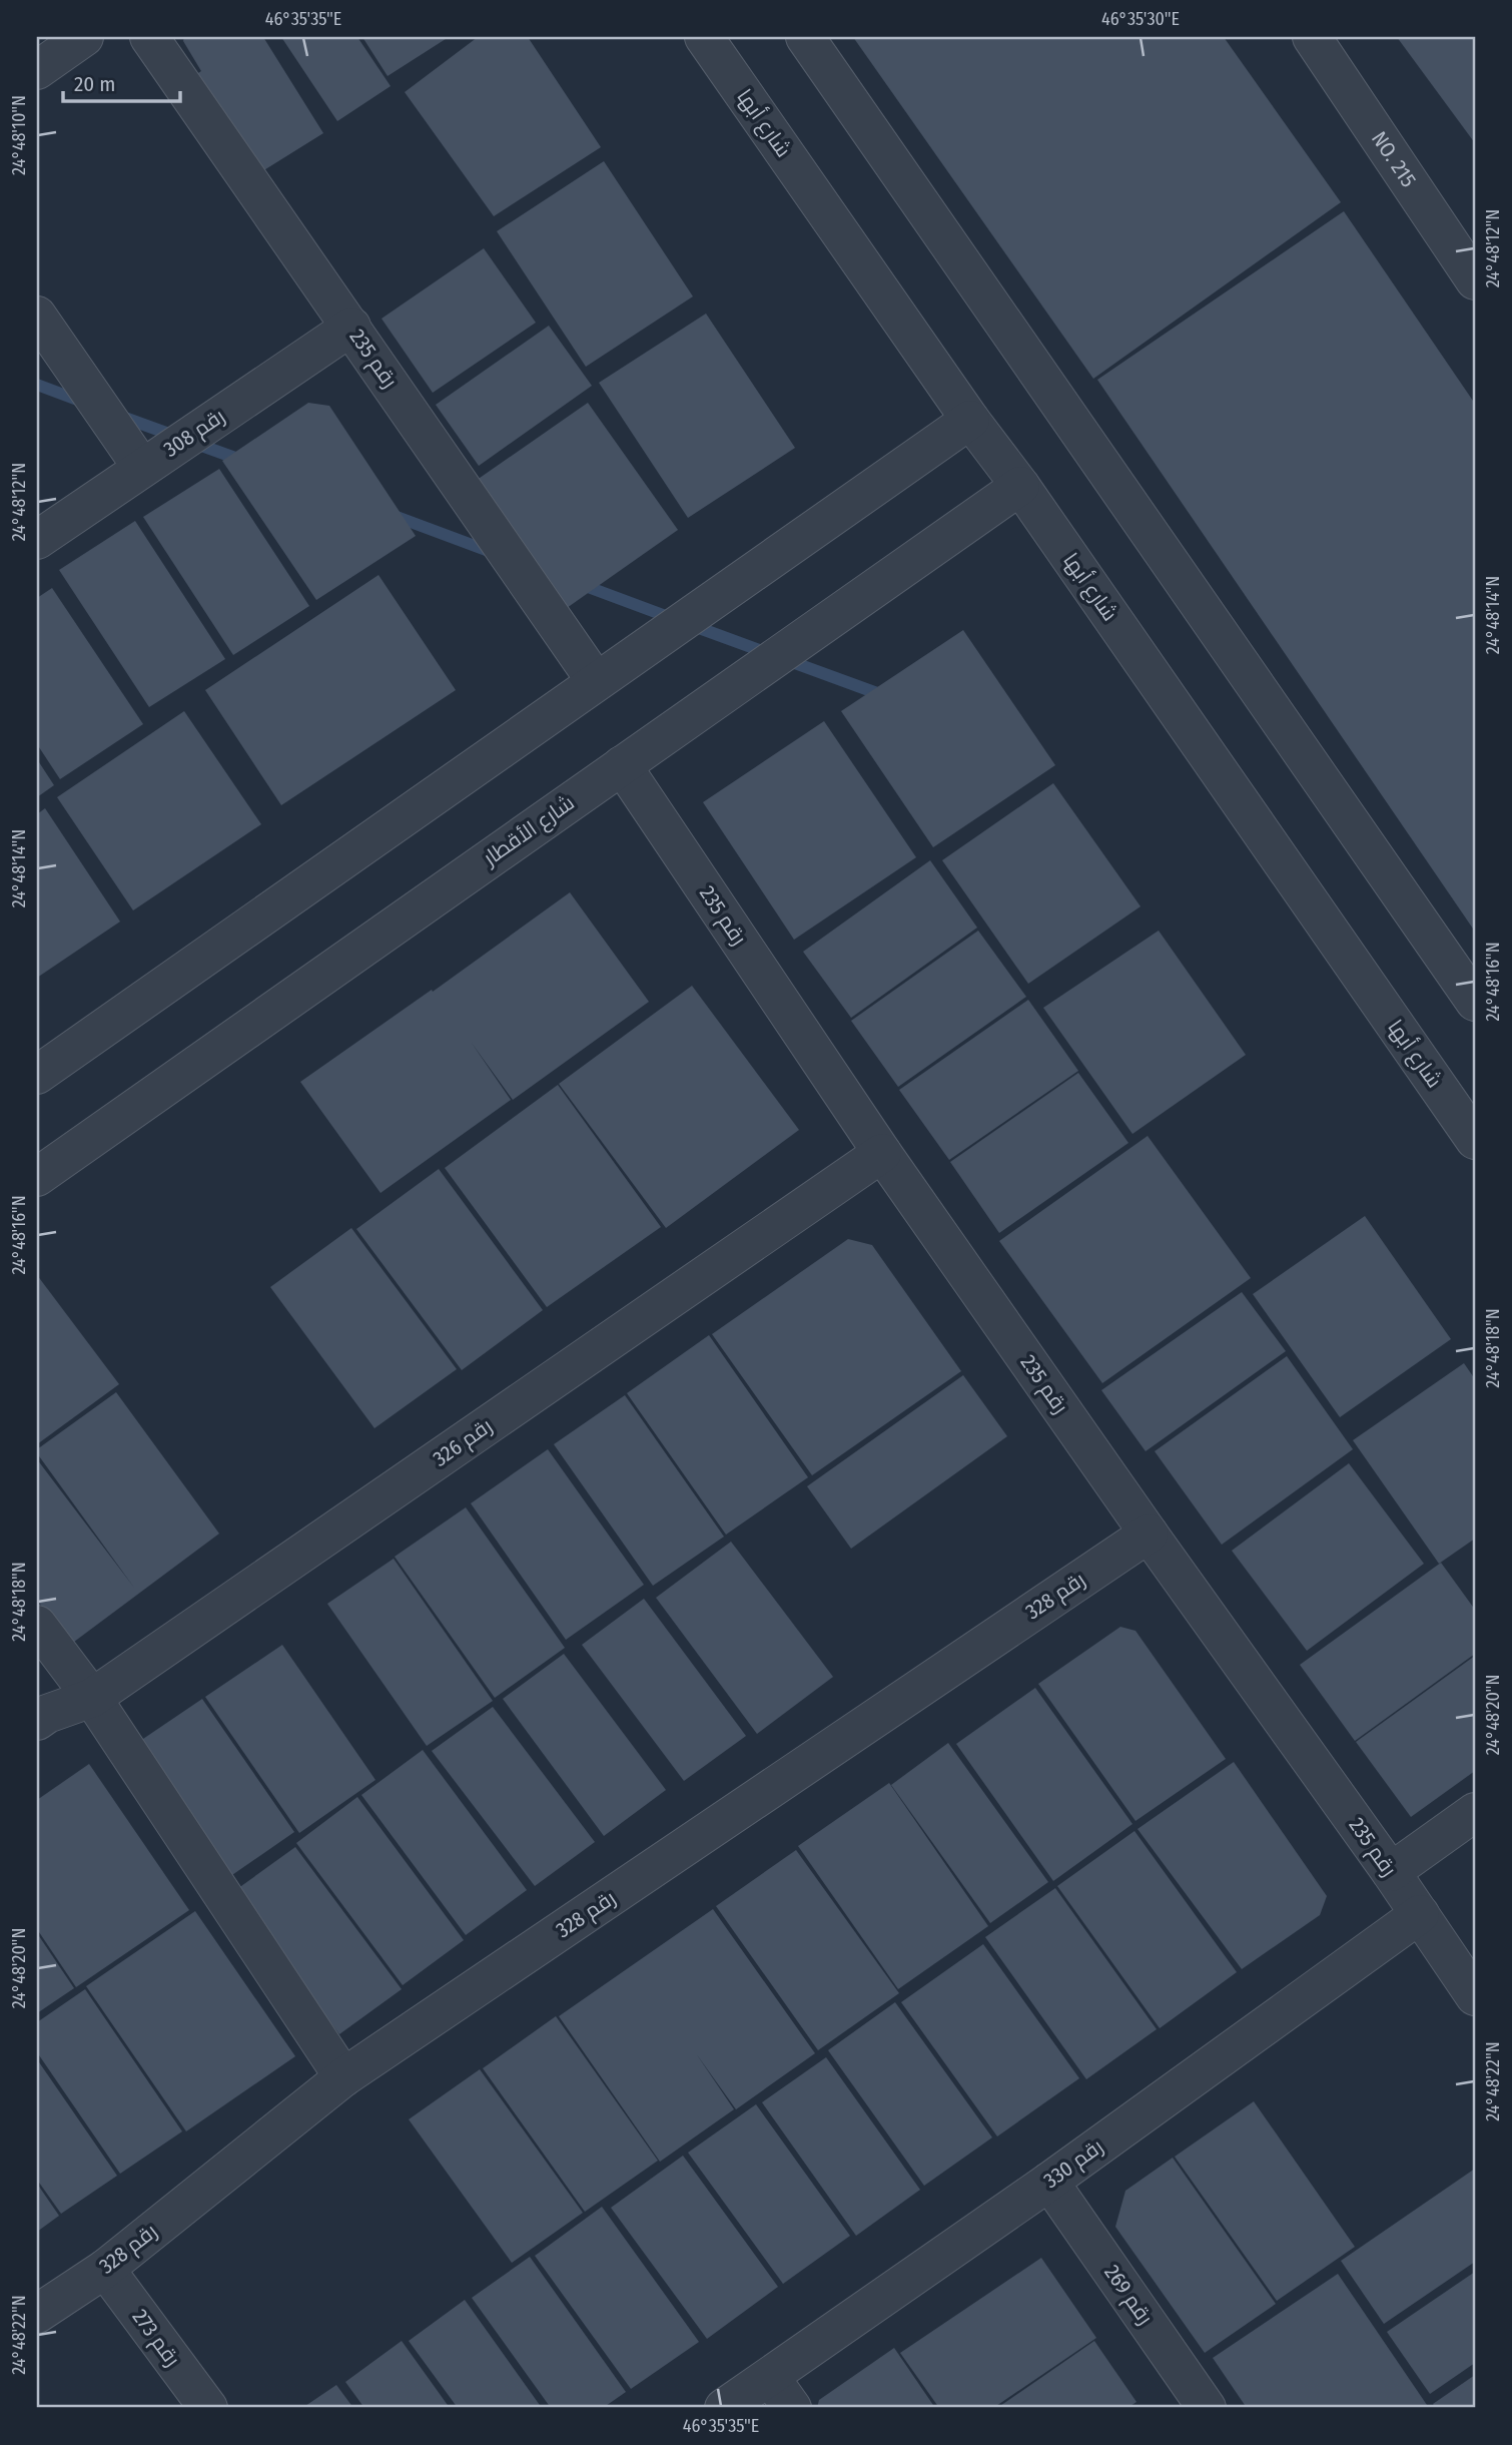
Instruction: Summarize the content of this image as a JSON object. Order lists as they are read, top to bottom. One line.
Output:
{"streets":{"street":["شارع أبها","NO. 215","رقم 235","رقم 308","شارع الأقطار","رقم 326","رقم 328","رقم 330","رقم 269","رقم 273"]},"crossings":[["شارع أبها","شارع الأقطار"],["رقم 235","رقم 308"],["رقم 235","شارع الأقطار"],["رقم 235","رقم 326"],["رقم 235","رقم 328"],["رقم 235","رقم 330"],["رقم 328","رقم 273"],["رقم 330","رقم 269"]],"scale_bar":"20 m","coordinates":["46°35'35\"E","46°35'30\"E","24°48'10\"N","24°48'12\"N","24°48'14\"N","24°48'16\"N","24°48'18\"N","24°48'20\"N","24°48'22\"N"]}
